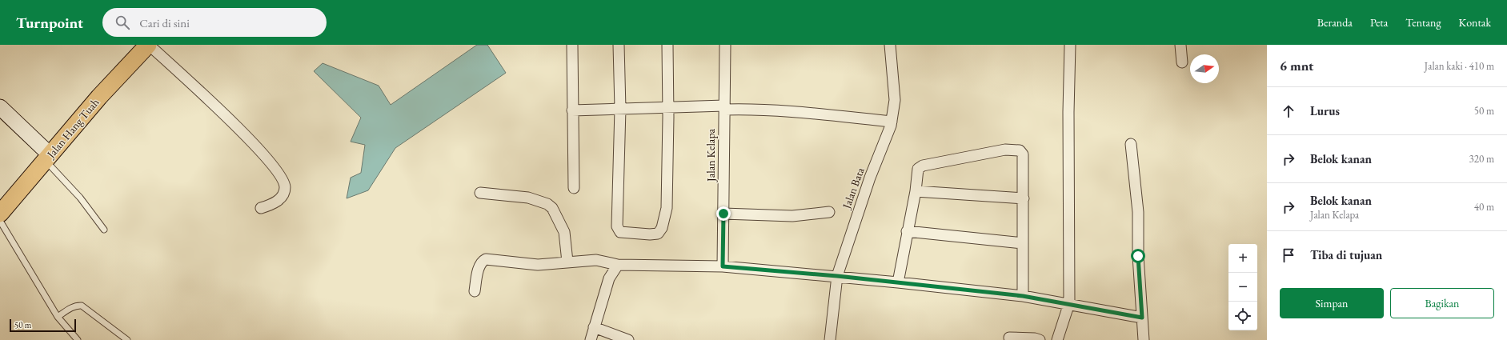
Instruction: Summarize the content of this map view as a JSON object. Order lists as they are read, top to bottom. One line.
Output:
{"streets":{"main road":["Jalan Hang Tuah"],"street":["Jalan Kelapa","Jalan Bata"]},"scale_bar":"50 m","north":"right","page":{"header":"Turnpoint","search":"Cari di sini","nav":["Beranda","Peta","Tentang","Kontak"],"heading":["6 mnt","Jalan kaki · 410 m"],"list":[["Lurus","50 m"],["Belok kanan","320 m"],["Belok kanan","Jalan Kelapa","40 m"],"Tiba di tujuan"],"map_buttons":["+","−"],"buttons":["Simpan","Bagikan"],"scale":"50 m"}}
